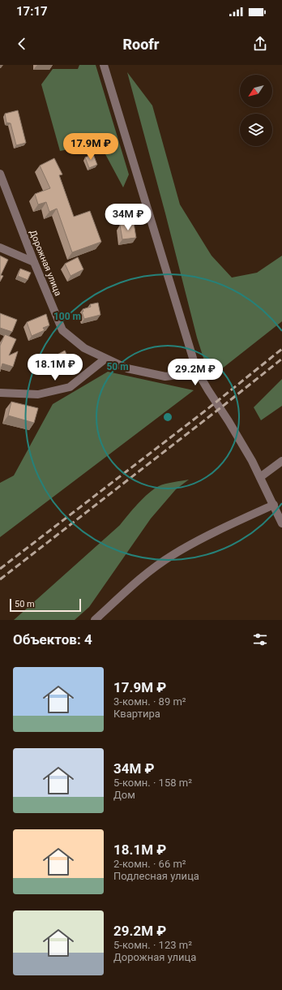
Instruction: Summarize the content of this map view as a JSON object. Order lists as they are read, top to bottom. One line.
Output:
{"streets":{"street":["Дорожная улица"]},"scale_bar":"50 m","north":"bottom left","page":{"status":"17:17","header":"Roofr","price":["17.9M ₽","34M ₽","18.1M ₽","29.2M ₽"],"scale":"50 m","heading":"Объектов: 4","list":[{"name":"17.9M ₽","note":"3-комн. · 89 m² · Квартира"},{"name":"34M ₽","note":"5-комн. · 158 m² · Дом"},{"name":"18.1M ₽","note":"2-комн. · 66 m² · Подлесная улица"},{"name":"29.2M ₽","note":"5-комн. · 123 m² · Дорожная улица"}]},"rings":["100 m","50 m"]}
